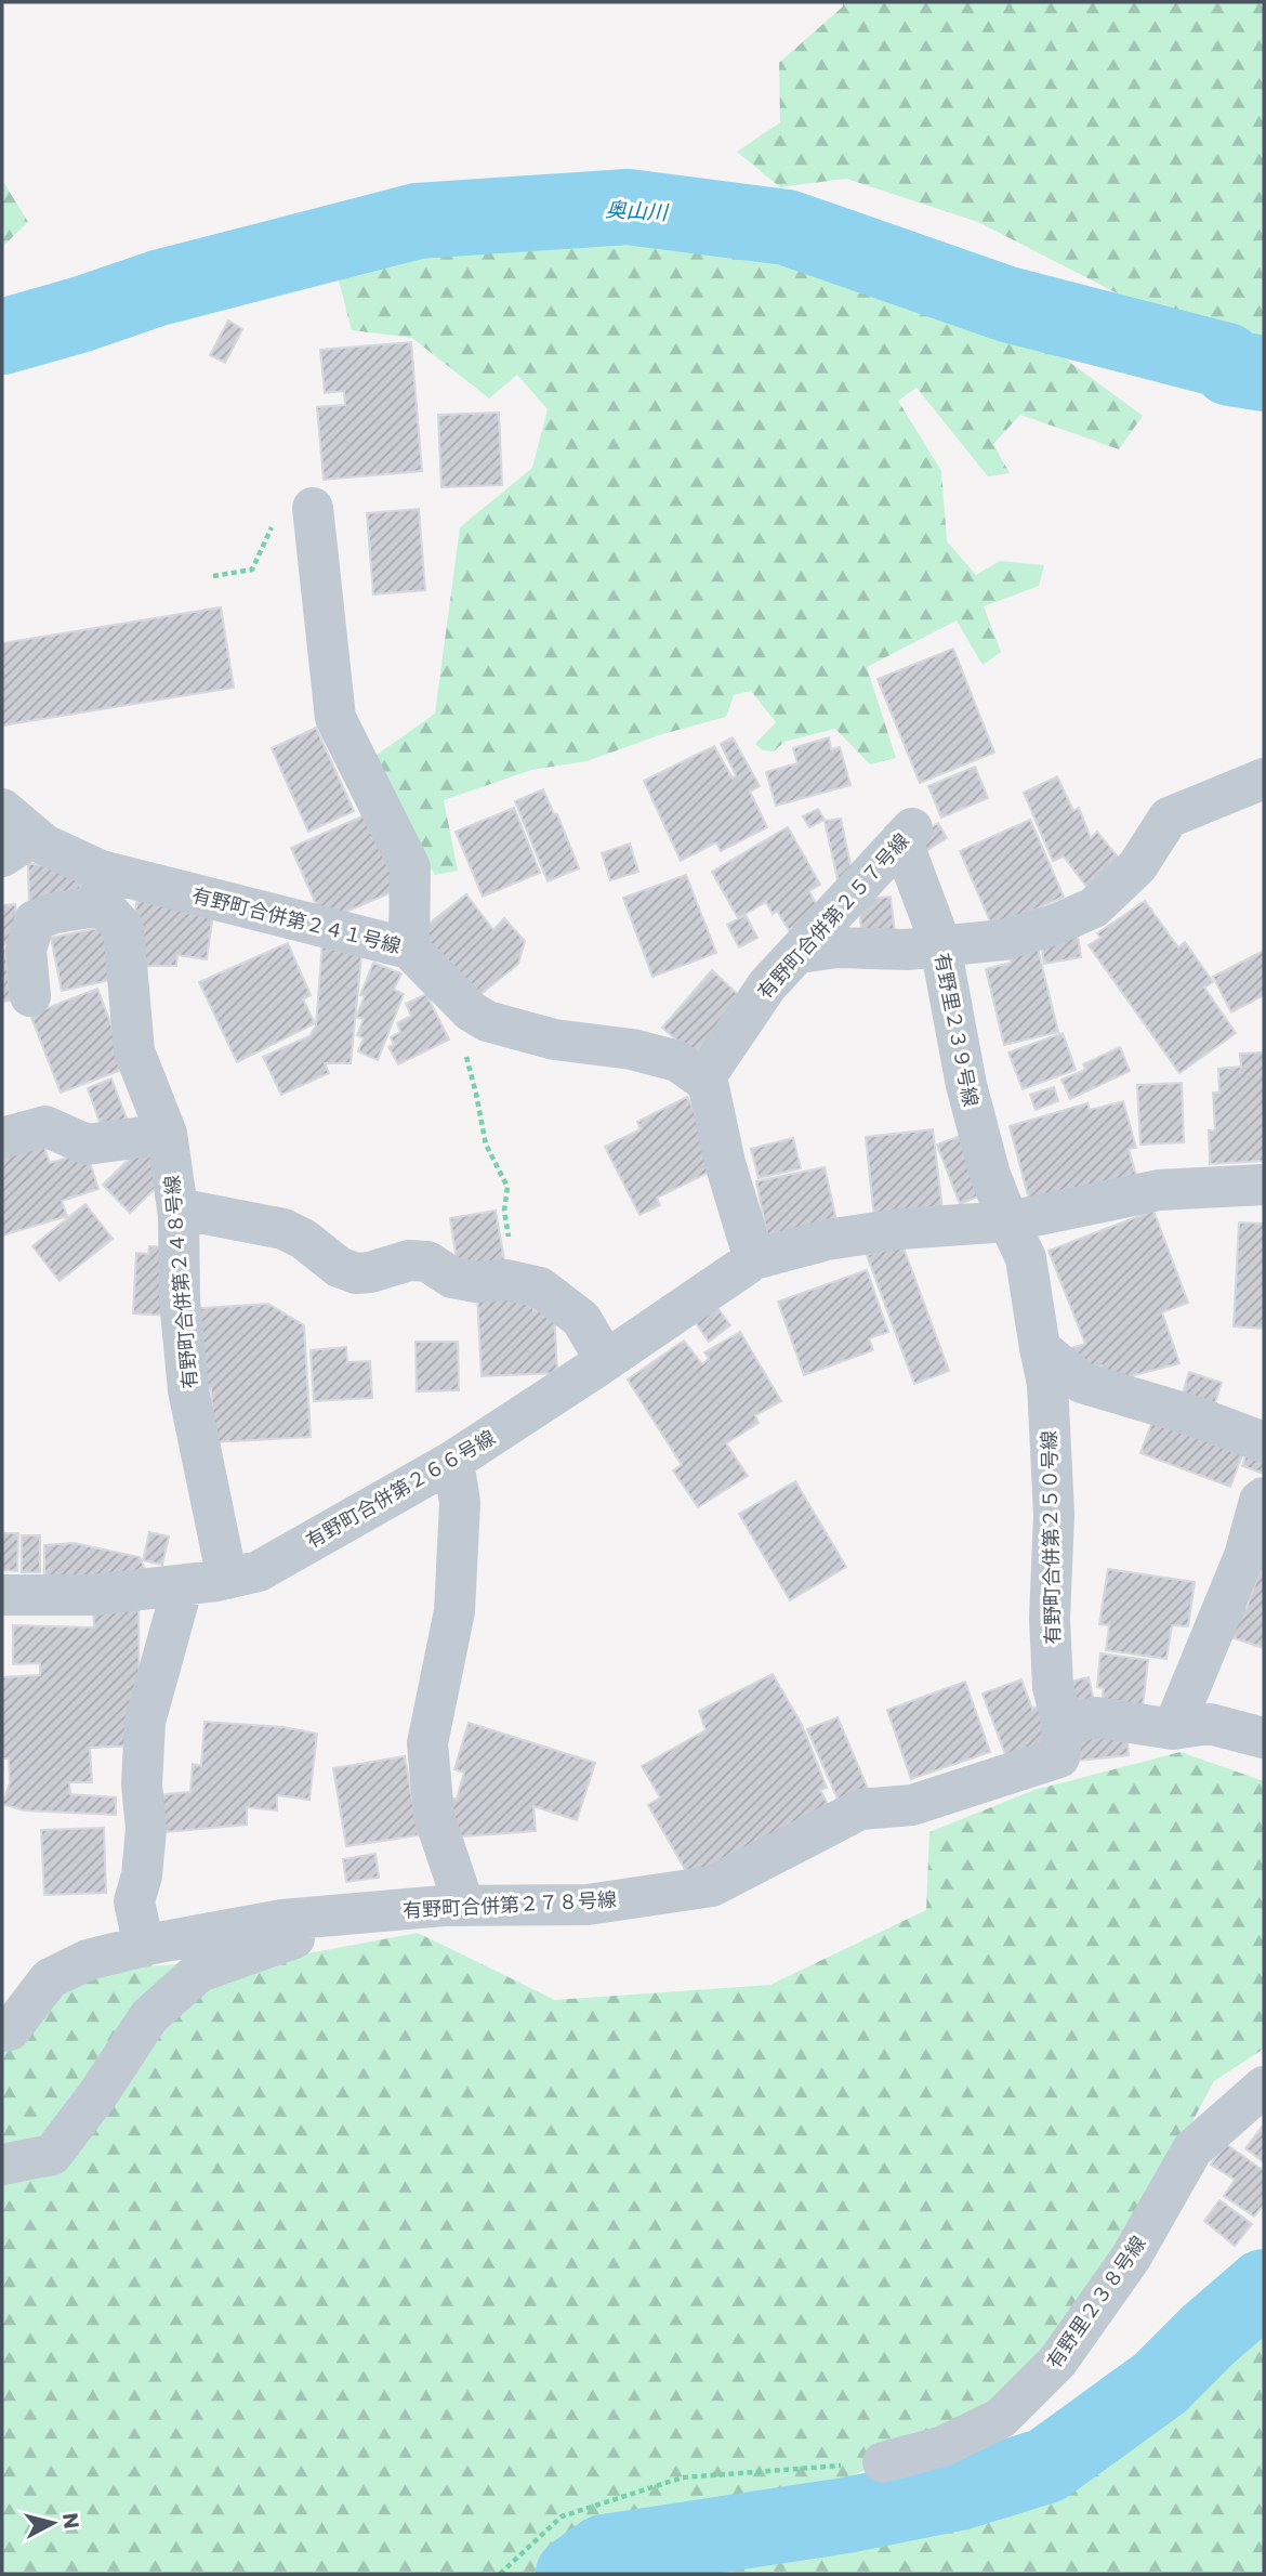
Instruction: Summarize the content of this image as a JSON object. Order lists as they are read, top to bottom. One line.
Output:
{"streets":{"street":["有野町合併第２５７号線","有野町合併第２４１号線","有野里２３９号線","有野町合併第２４８号線","有野町合併第２６６号線","有野町合併第２５０号線","有野町合併第２７８号線","有野里２３８号線"]},"crossings":[["有野町合併第２５７号線","有野町合併第２４１号線"],["有野町合併第２５７号線","有野里２３９号線"],["有野町合併第２４１号線","有野町合併第２４８号線"],["有野町合併第２４８号線","有野町合併第２６６号線"],["有野町合併第２５０号線","有野町合併第２７８号線"]],"water":["奥山川"],"north":"right"}
